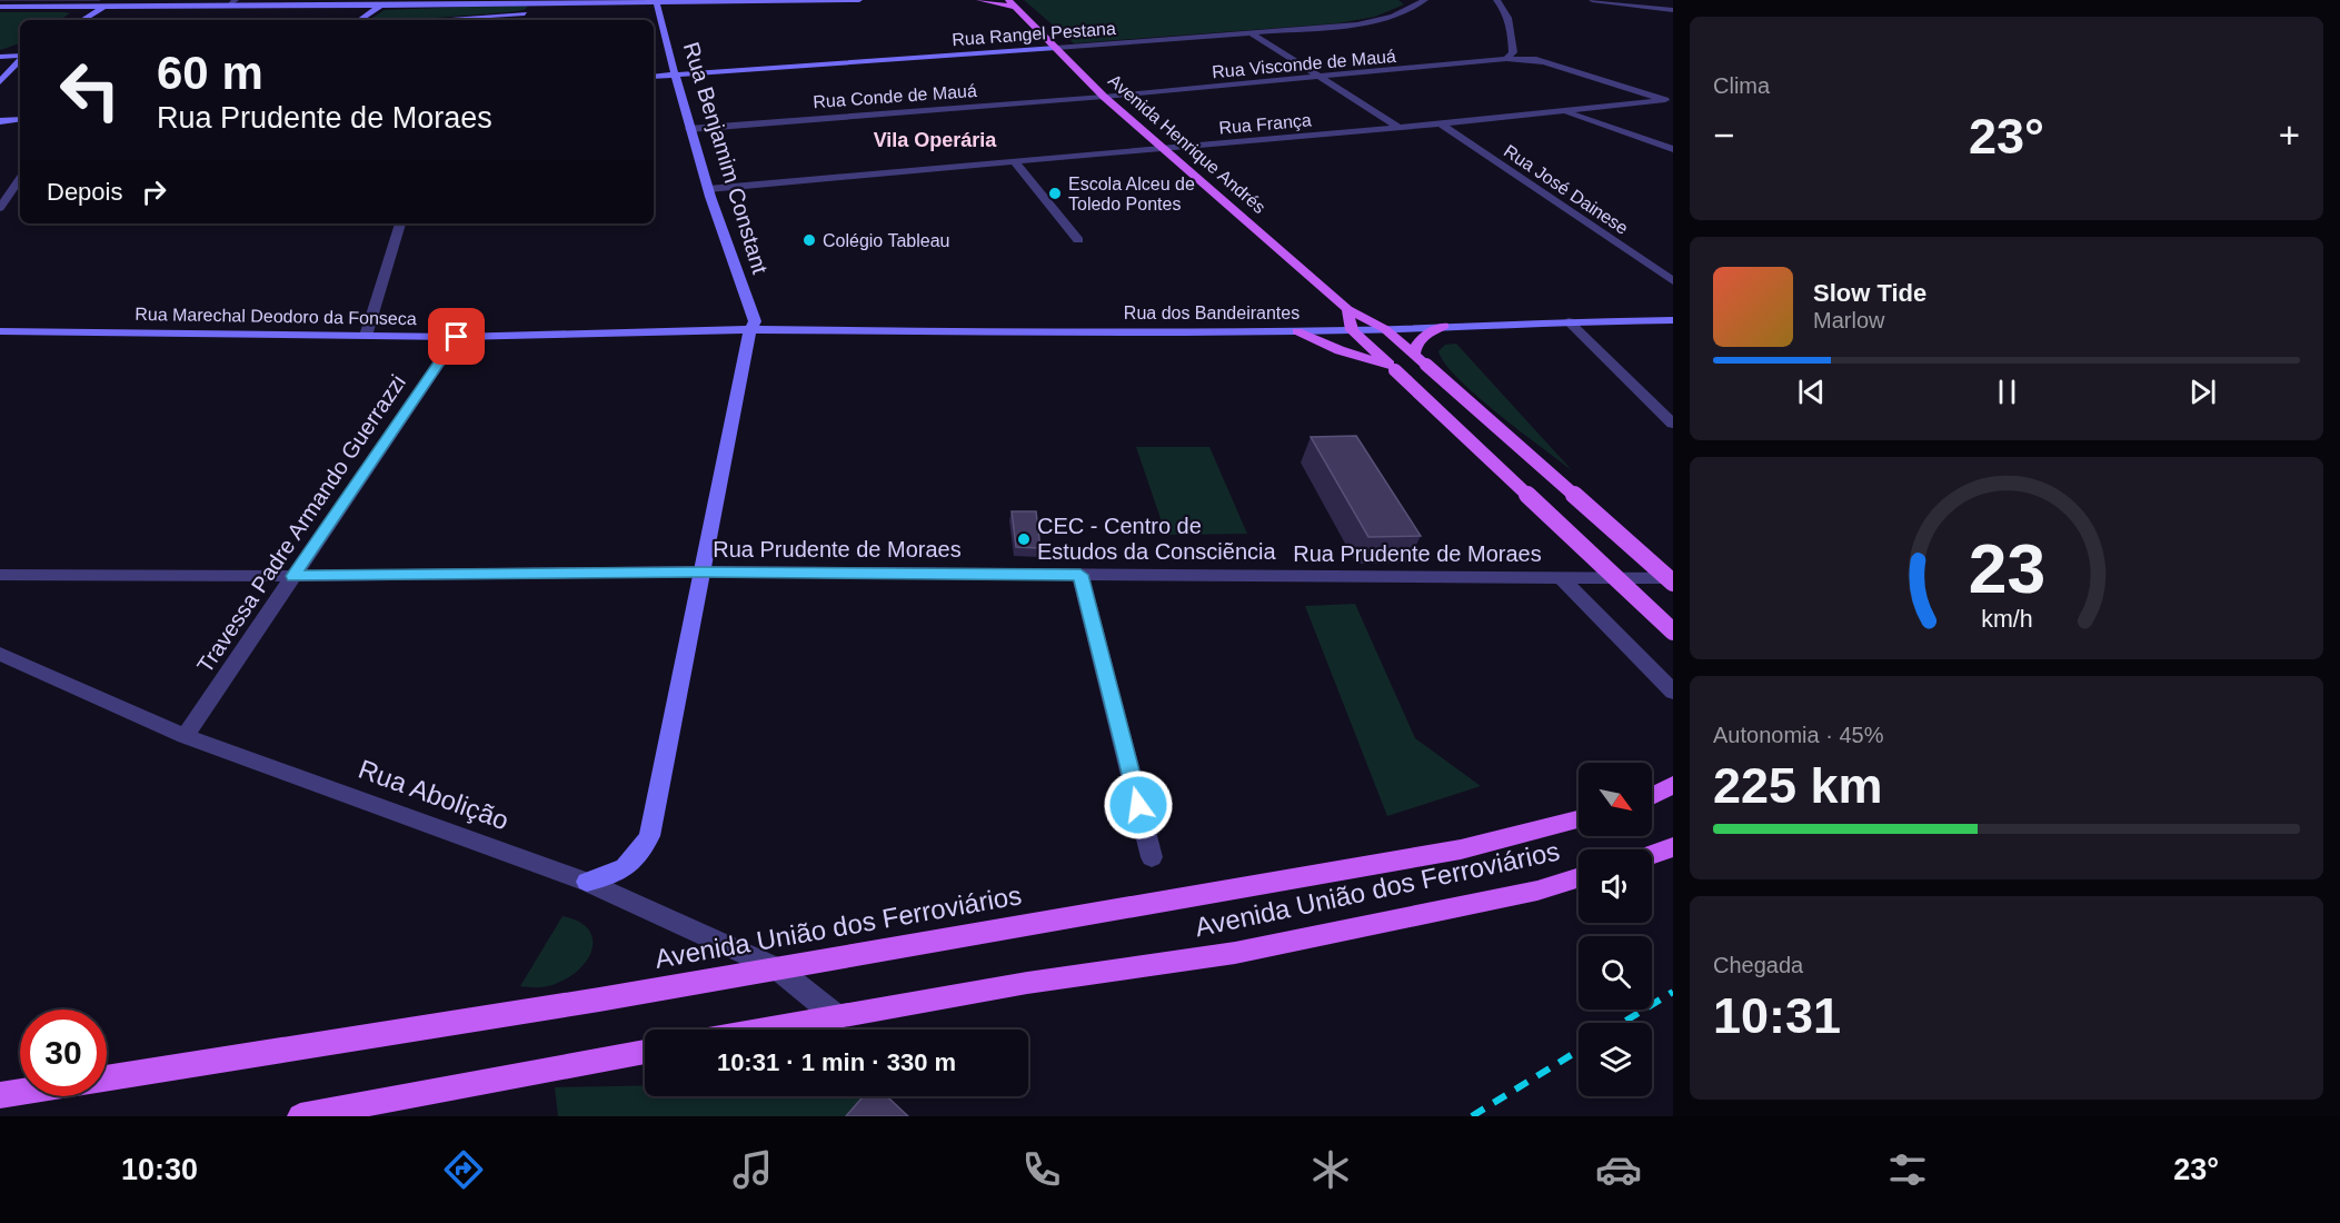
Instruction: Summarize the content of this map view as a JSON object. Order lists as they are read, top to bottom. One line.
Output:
{"streets":{"main road":["Avenida Henrique Andrés","Avenida União dos Ferroviários"],"street":["Rua Rangel Pestana","Rua Visconde de Mauá","Rua Conde de Mauá","Rua França","Rua Benjamim Constant","Rua José Dainese","Rua dos Bandeirantes","Rua Marechal Deodoro da Fonseca","Travessa Padre Armando Guerrazzi","Rua Prudente de Moraes","Rua Abolição"]},"crossings":[["Rua Rangel Pestana","Avenida Henrique Andrés"],["Rua Rangel Pestana","Rua Benjamim Constant"],["Rua Visconde de Mauá","Rua Conde de Mauá"],["Rua Visconde de Mauá","Rua França"],["Rua Visconde de Mauá","Avenida Henrique Andrés"],["Rua Conde de Mauá","Avenida Henrique Andrés"],["Rua Conde de Mauá","Rua Benjamim Constant"],["Rua França","Avenida Henrique Andrés"],["Rua França","Rua Benjamim Constant"],["Rua França","Rua José Dainese"],["Avenida Henrique Andrés","Rua dos Bandeirantes"],["Avenida Henrique Andrés","Rua Prudente de Moraes"],["Rua Benjamim Constant","Rua dos Bandeirantes"],["Rua Benjamim Constant","Rua Marechal Deodoro da Fonseca"],["Rua Benjamim Constant","Rua Prudente de Moraes"],["Rua Benjamim Constant","Rua Abolição"],["Rua dos Bandeirantes","Rua Marechal Deodoro da Fonseca"],["Rua Marechal Deodoro da Fonseca","Travessa Padre Armando Guerrazzi"],["Travessa Padre Armando Guerrazzi","Rua Prudente de Moraes"],["Travessa Padre Armando Guerrazzi","Rua Abolição"],["Rua Abolição","Avenida União dos Ferroviários"]],"districts":["Vila Operária"],"places":["Escola Alceu de Toledo Pontes","Colégio Tableau","CEC - Centro de Estudos da Consciẽncia"],"north":"bottom right","page":{"tile":["Clima",["Autonomia · 45%","225 km"],["Chegada","10:31"]],"turn":["60 m","Rua Prudente de Moraes"],"heat":["−","23°","+"],"then":"Depois","song":["Slow Tide","Marlow"],"limit":"30","trip":"10:31 · 1 min · 330 m","tabs":["10:30","23°"],"gauge":["23","km/h"]}}
